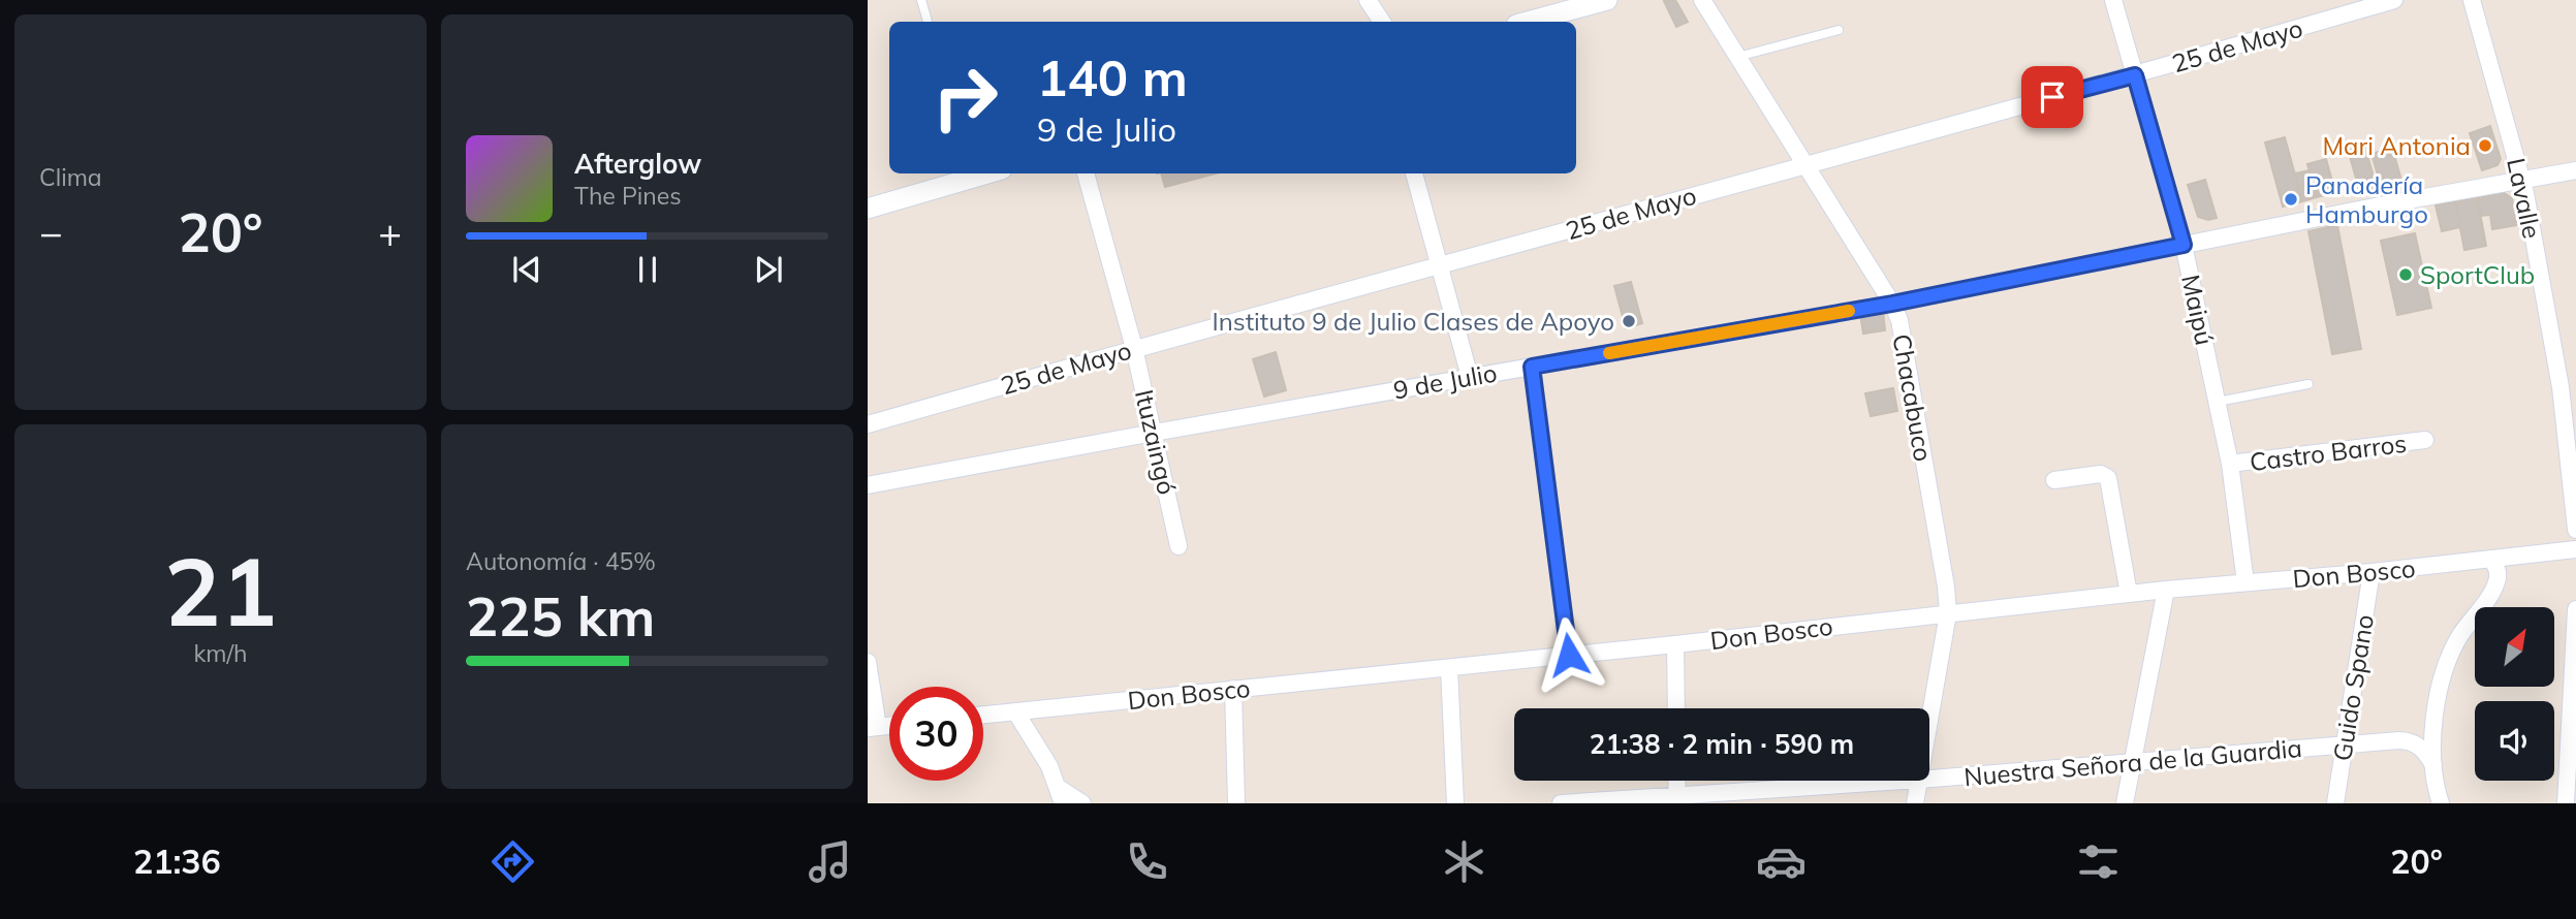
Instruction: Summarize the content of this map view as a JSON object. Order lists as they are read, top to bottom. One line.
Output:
{"streets":{"street":["25 de Mayo","Lavalle","Maipú","9 de Julio","Chacabuco","Ituzaingó","Castro Barros","Don Bosco","Guido Spano","Nuestra Señora de la Guardia"]},"crossings":[["25 de Mayo","Maipú"],["25 de Mayo","Chacabuco"],["25 de Mayo","Ituzaingó"],["Lavalle","9 de Julio"],["Maipú","9 de Julio"],["Maipú","Castro Barros"],["Maipú","Don Bosco"],["9 de Julio","Chacabuco"],["9 de Julio","Ituzaingó"],["Chacabuco","Don Bosco"],["Don Bosco","Guido Spano"],["Guido Spano","Nuestra Señora de la Guardia"]],"places":["Mari Antonia","Panadería Hamburgo","SportClub","Instituto 9 de Julio Clases de Apoyo"],"north":"top right","page":{"tile":["Clima",["21","km/h"],["Autonomía · 45%","225 km"]],"turn":["140 m","9 de Julio"],"song":["Afterglow","The Pines"],"heat":["−","20°","+"],"limit":"30","trip":"21:38 · 2 min · 590 m","tabs":["21:36","20°"]}}
